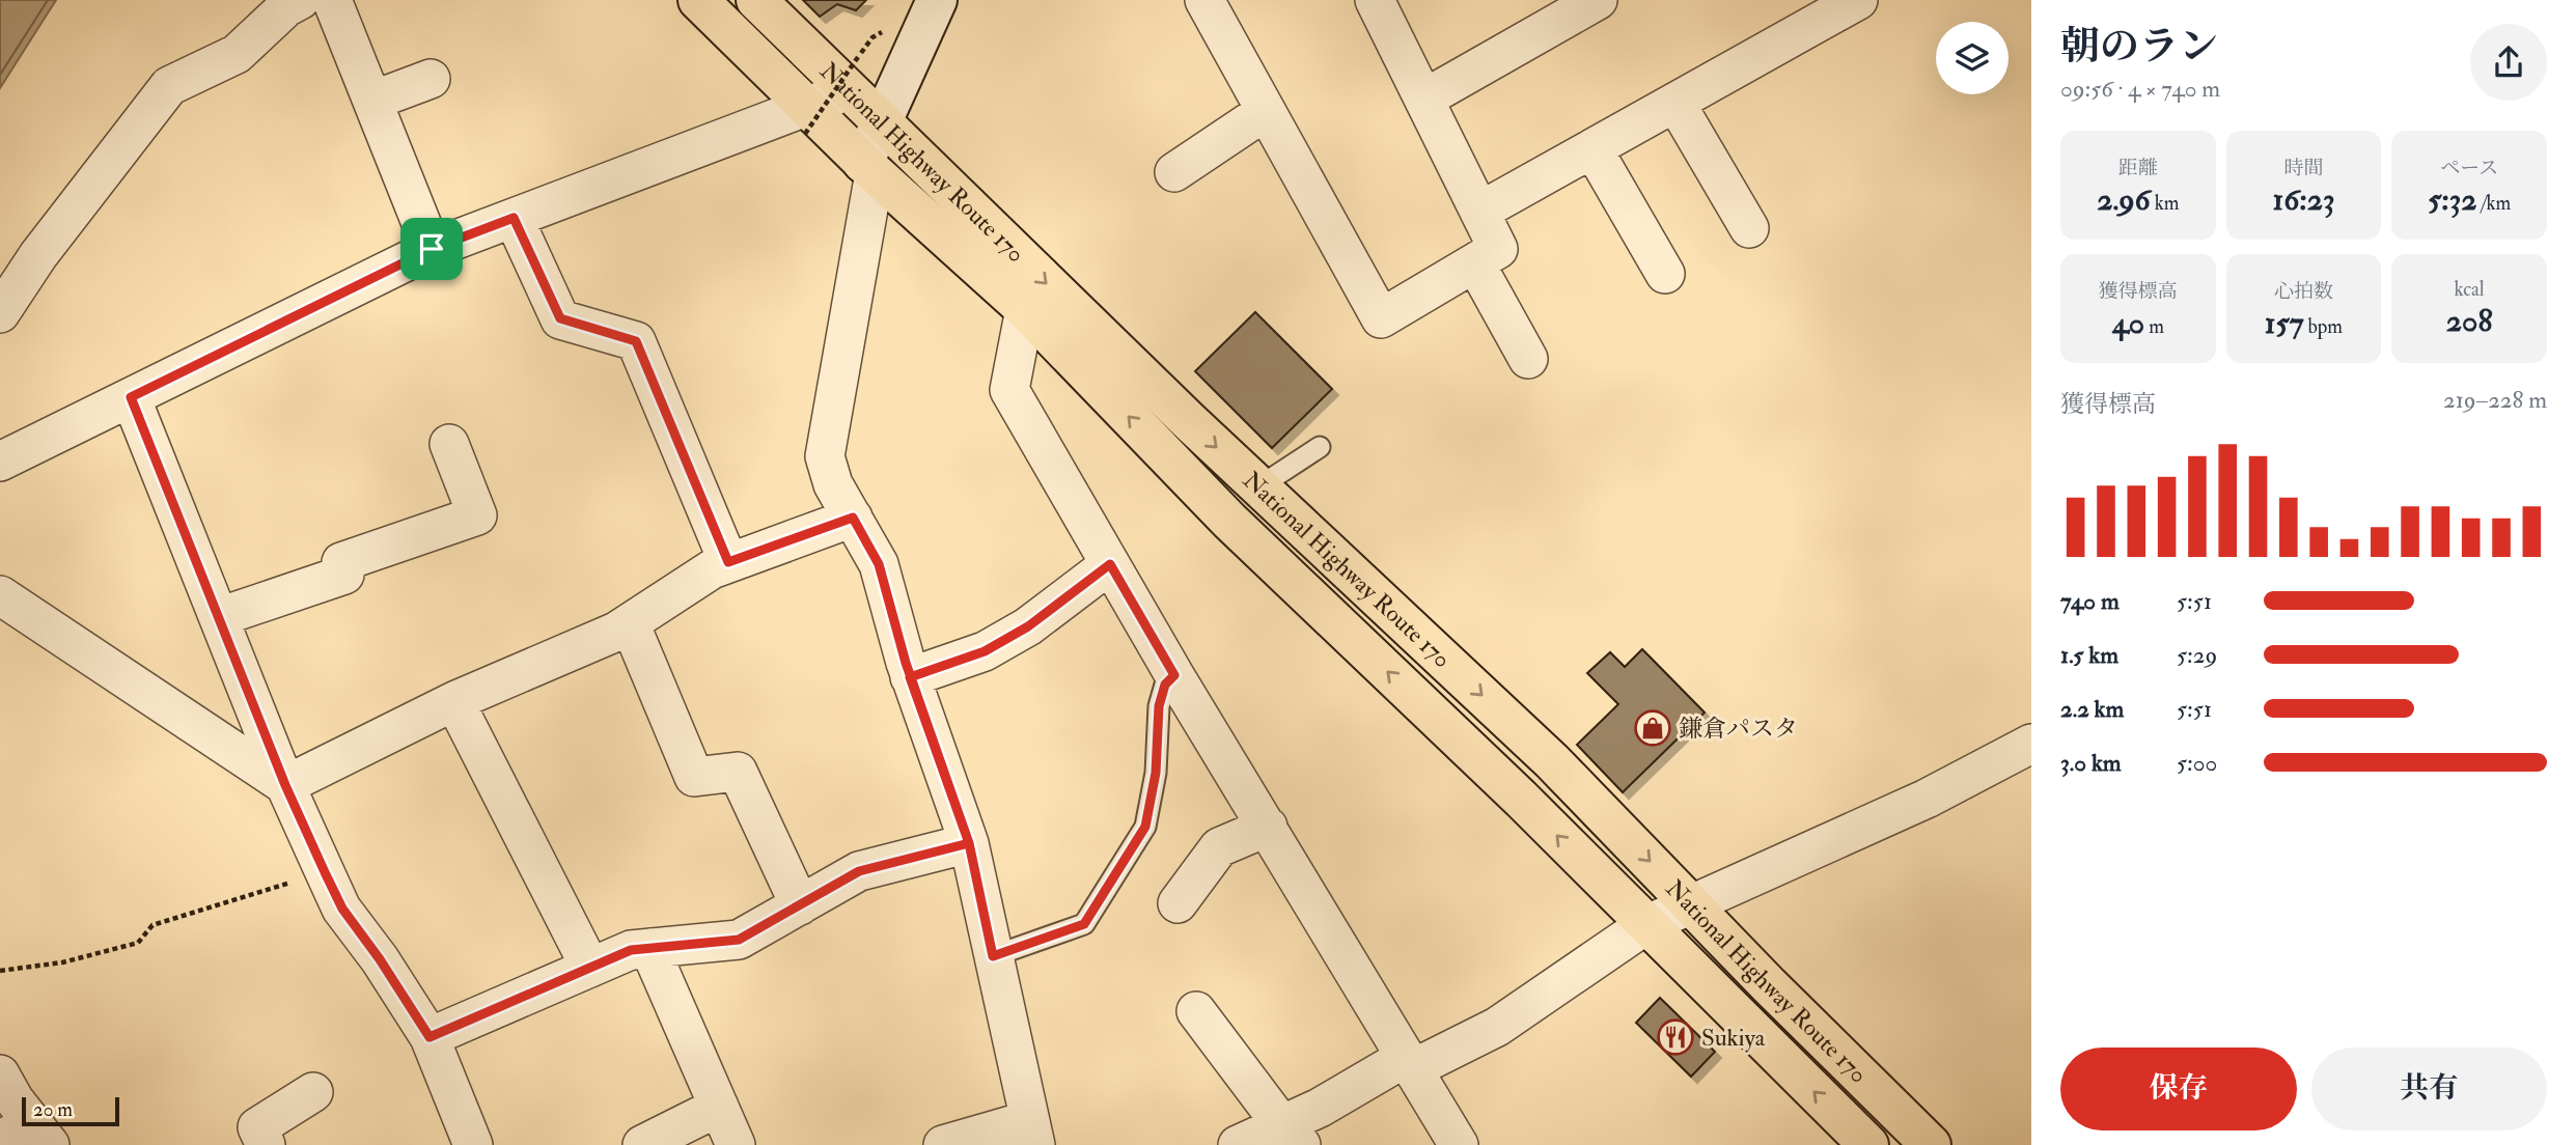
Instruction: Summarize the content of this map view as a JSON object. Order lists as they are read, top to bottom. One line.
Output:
{"streets":{"highway":["National Highway Route 170"]},"places":{"shop":["鎌倉パスタ"],"restaurant":["Sukiya"]},"scale_bar":"20 m","page":{"heading":["朝のラン","09:56 · 4 × 740 m"],"stats":[["距離","2.96 km"],["時間","16:23"],["ペース","5:32 /km"],["獲得標高","40 m"],["心拍数","157 bpm"],["kcal","208"]],"chart":["獲得標高","219–228 m"],"list":[{"name":"740 m","note":"5:51"},{"name":"1.5 km","note":"5:29"},{"name":"2.2 km","note":"5:51"},{"name":"3.0 km","note":"5:00"}],"buttons":["保存","共有"],"scale":"20 m"}}
